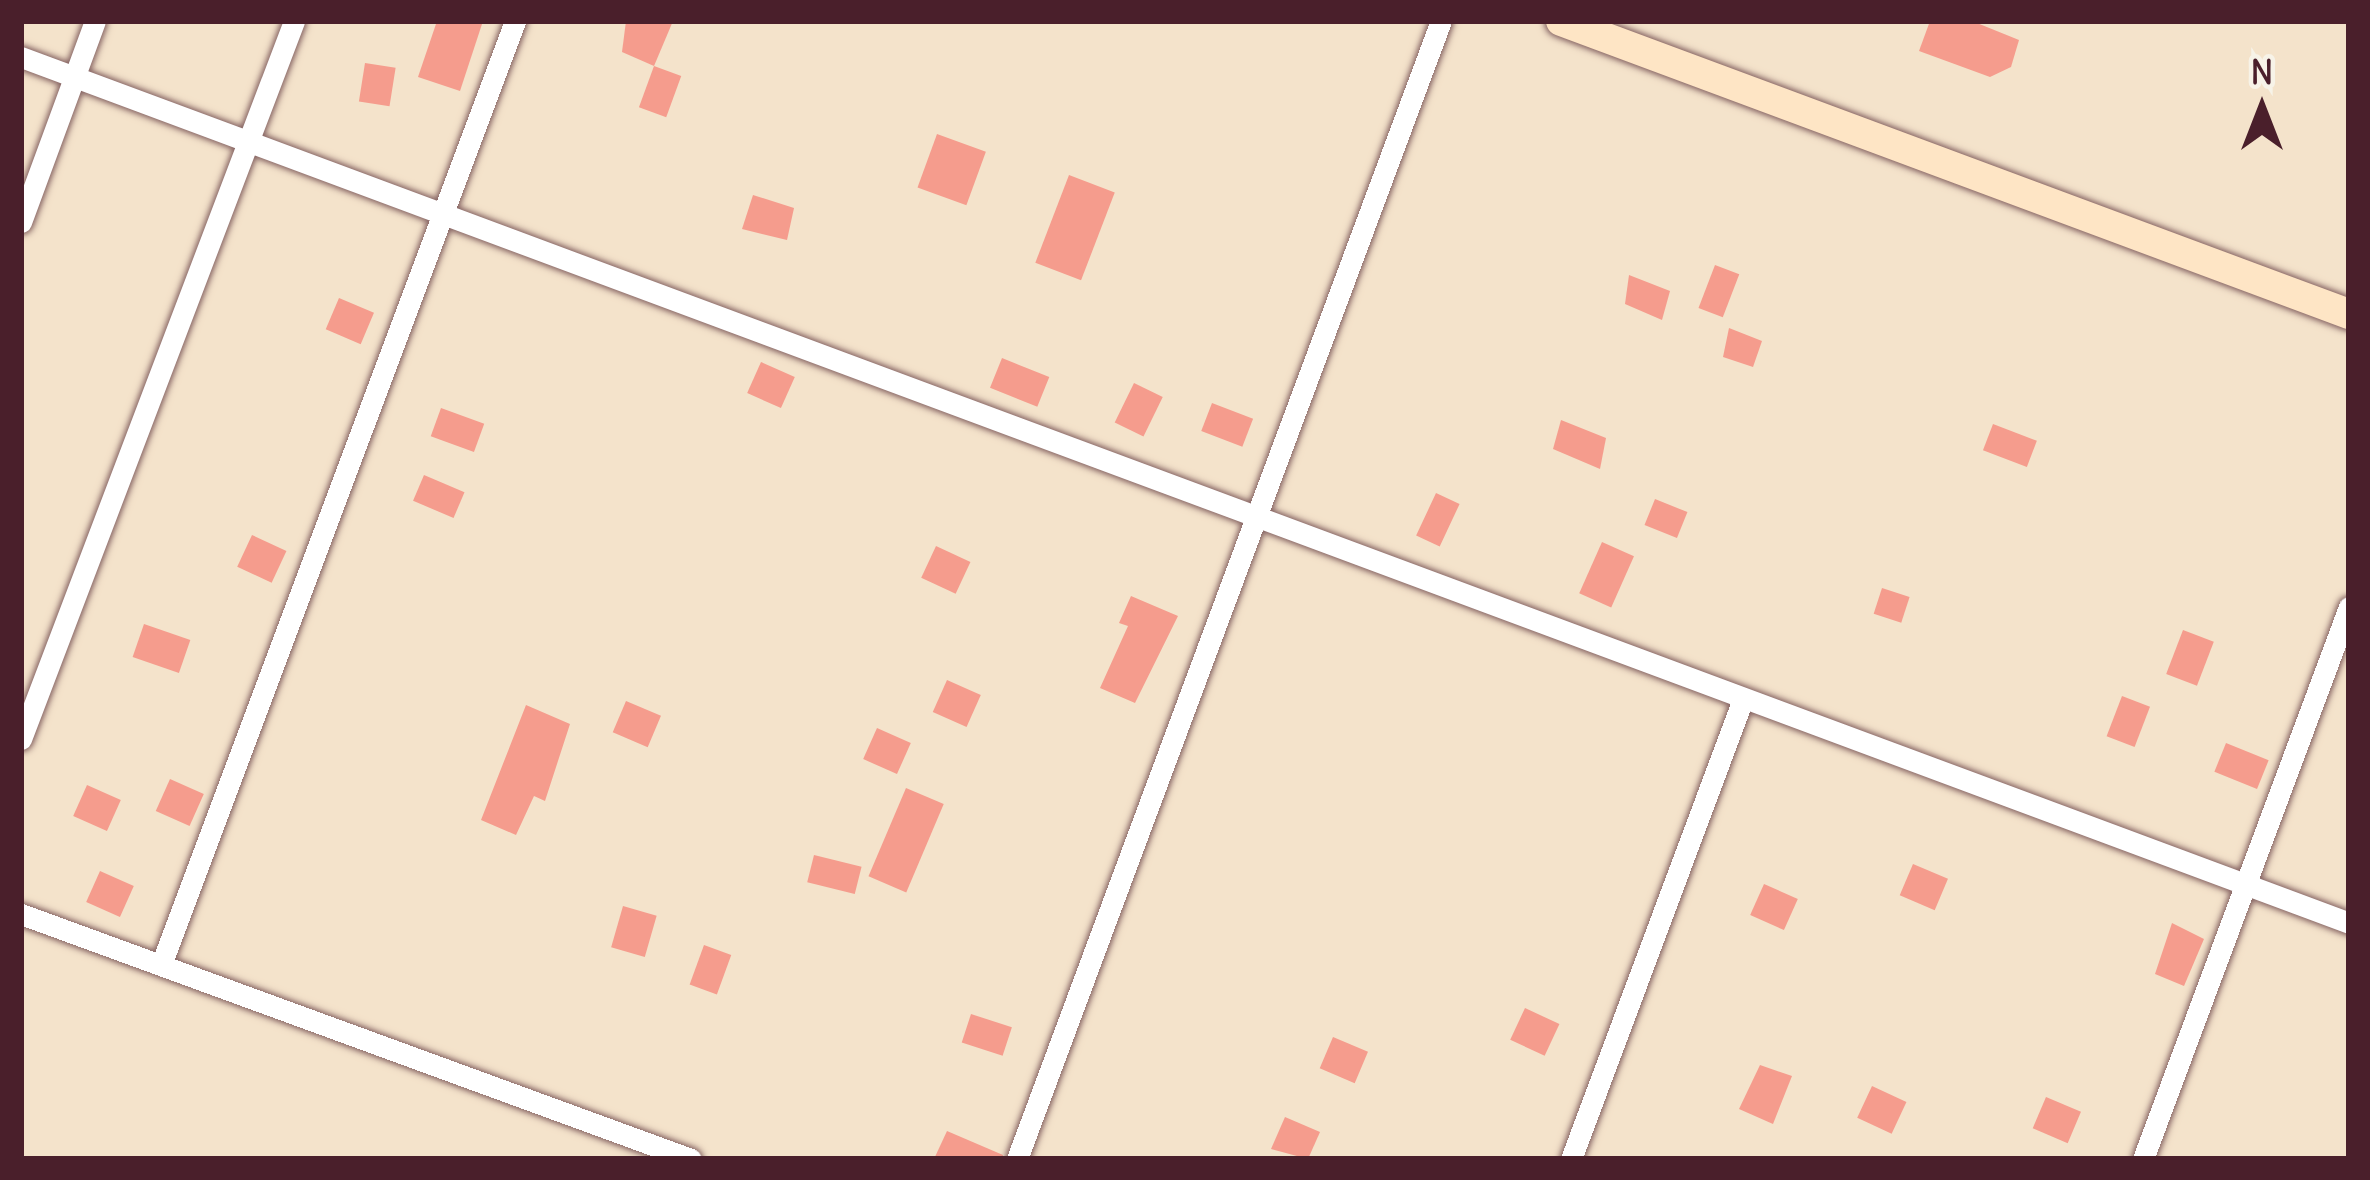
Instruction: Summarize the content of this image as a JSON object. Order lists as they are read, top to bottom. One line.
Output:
{"north":"top"}
